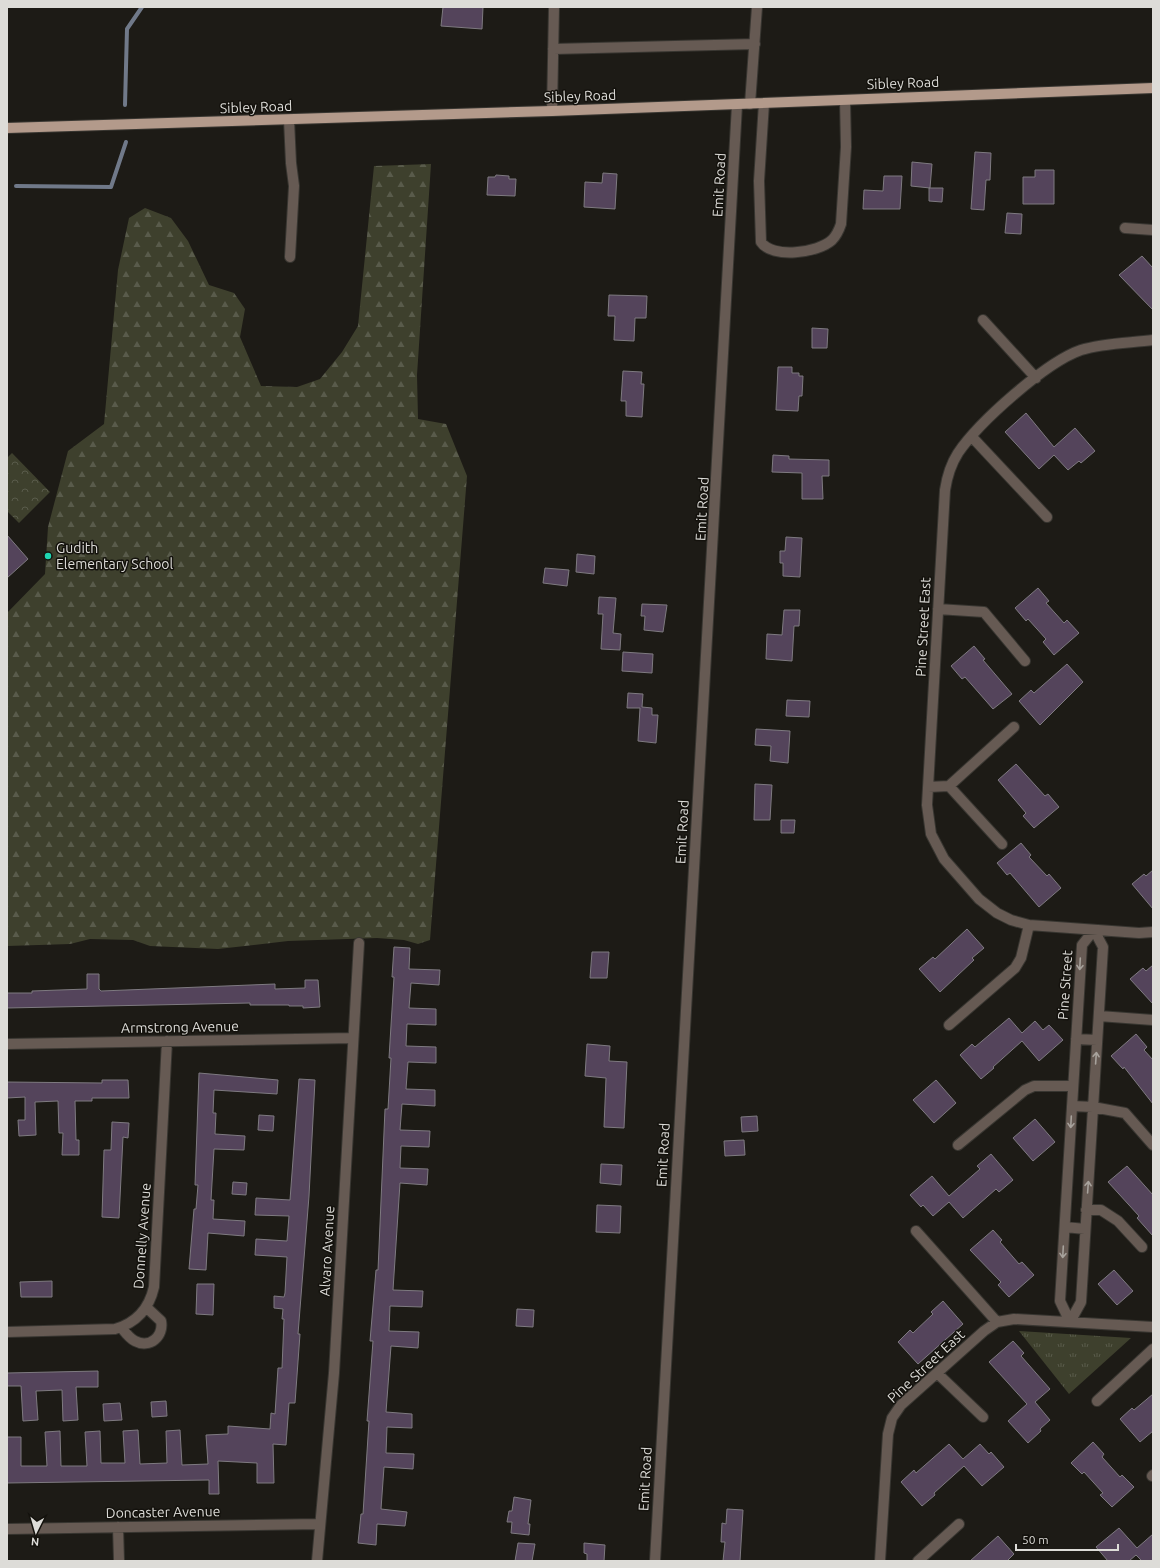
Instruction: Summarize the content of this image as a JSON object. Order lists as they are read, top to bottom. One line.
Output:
{"streets":{"main road":["Sibley Road"],"street":["Emit Road","Pine Street East","Pine Street","Armstrong Avenue","Donnelly Avenue","Alvaro Avenue","Doncaster Avenue"]},"crossings":[["Sibley Road","Emit Road"],["Pine Street East","Pine Street"],["Armstrong Avenue","Donnelly Avenue"],["Armstrong Avenue","Alvaro Avenue"],["Alvaro Avenue","Doncaster Avenue"]],"places":["Gudith Elementary School"],"scale_bar":"50 m","north":"bottom"}
